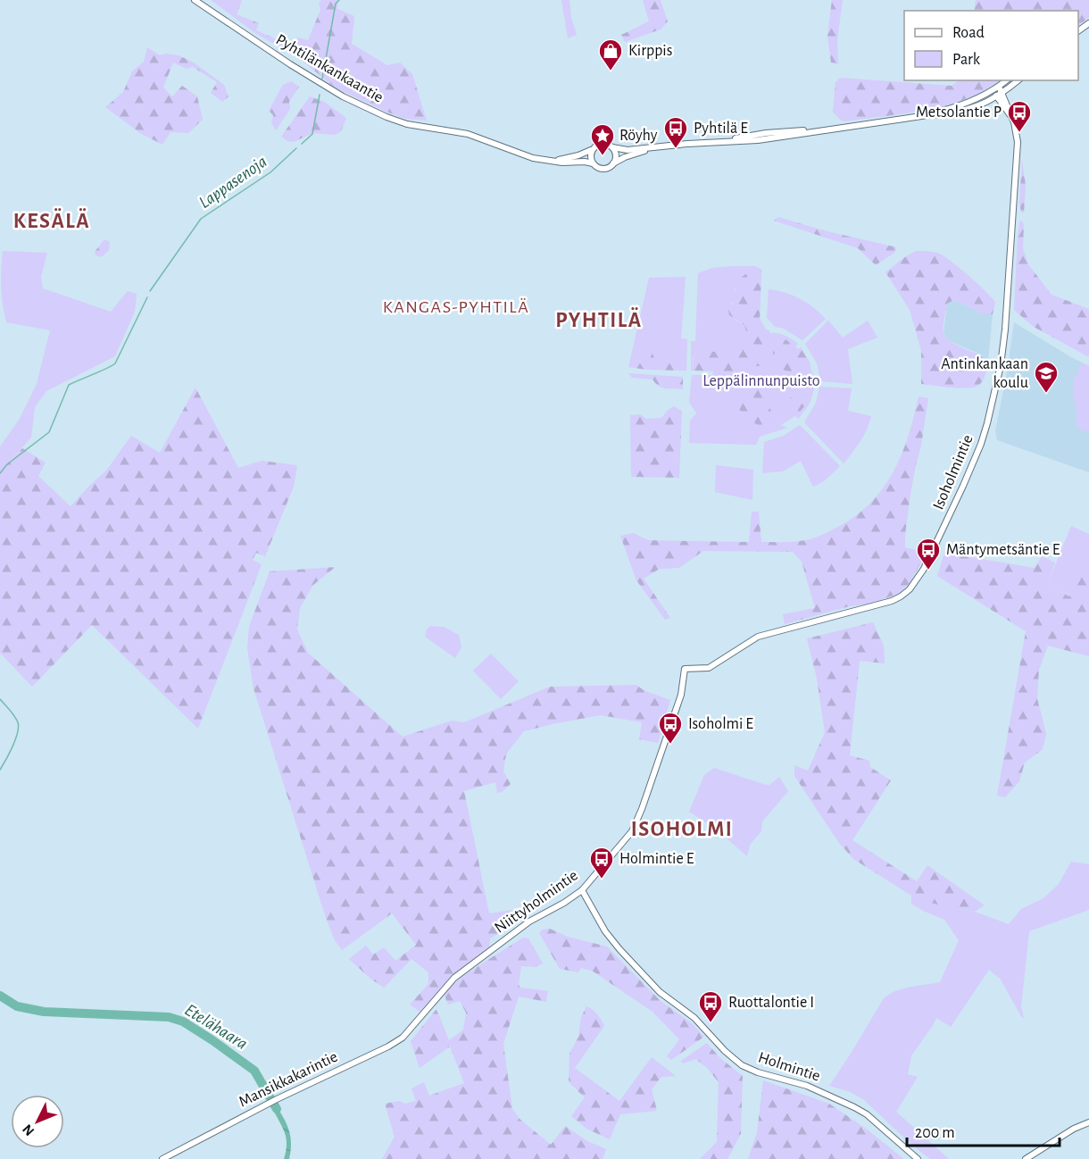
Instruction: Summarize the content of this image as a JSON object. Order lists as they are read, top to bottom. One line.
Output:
{"streets":{"street":["Pyhtilänkankaantie","Isoholmintie","Niittyholmintie","Holmintie","Mansikkakarintie"]},"crossings":[["Isoholmintie","Niittyholmintie"],["Niittyholmintie","Holmintie"],["Niittyholmintie","Mansikkakarintie"]],"districts":["KESÄLÄ","KANGAS-PYHTILÄ","PYHTILÄ","ISOHOLMI"],"water":["Lappasenoja","Etelähaara"],"parks":["Leppälinnunpuisto"],"places":{"shop":["Kirppis"],"bus stop":["Metsolantie P","Pyhtilä E","Mäntymetsäntie E","Isoholmi E","Holmintie E","Ruottalontie I"],"place":["Röyhy"],"school or university":["Antinkankaan koulu"]},"legend":["Road","Park"],"scale_bar":"200 m","north":"bottom left"}
